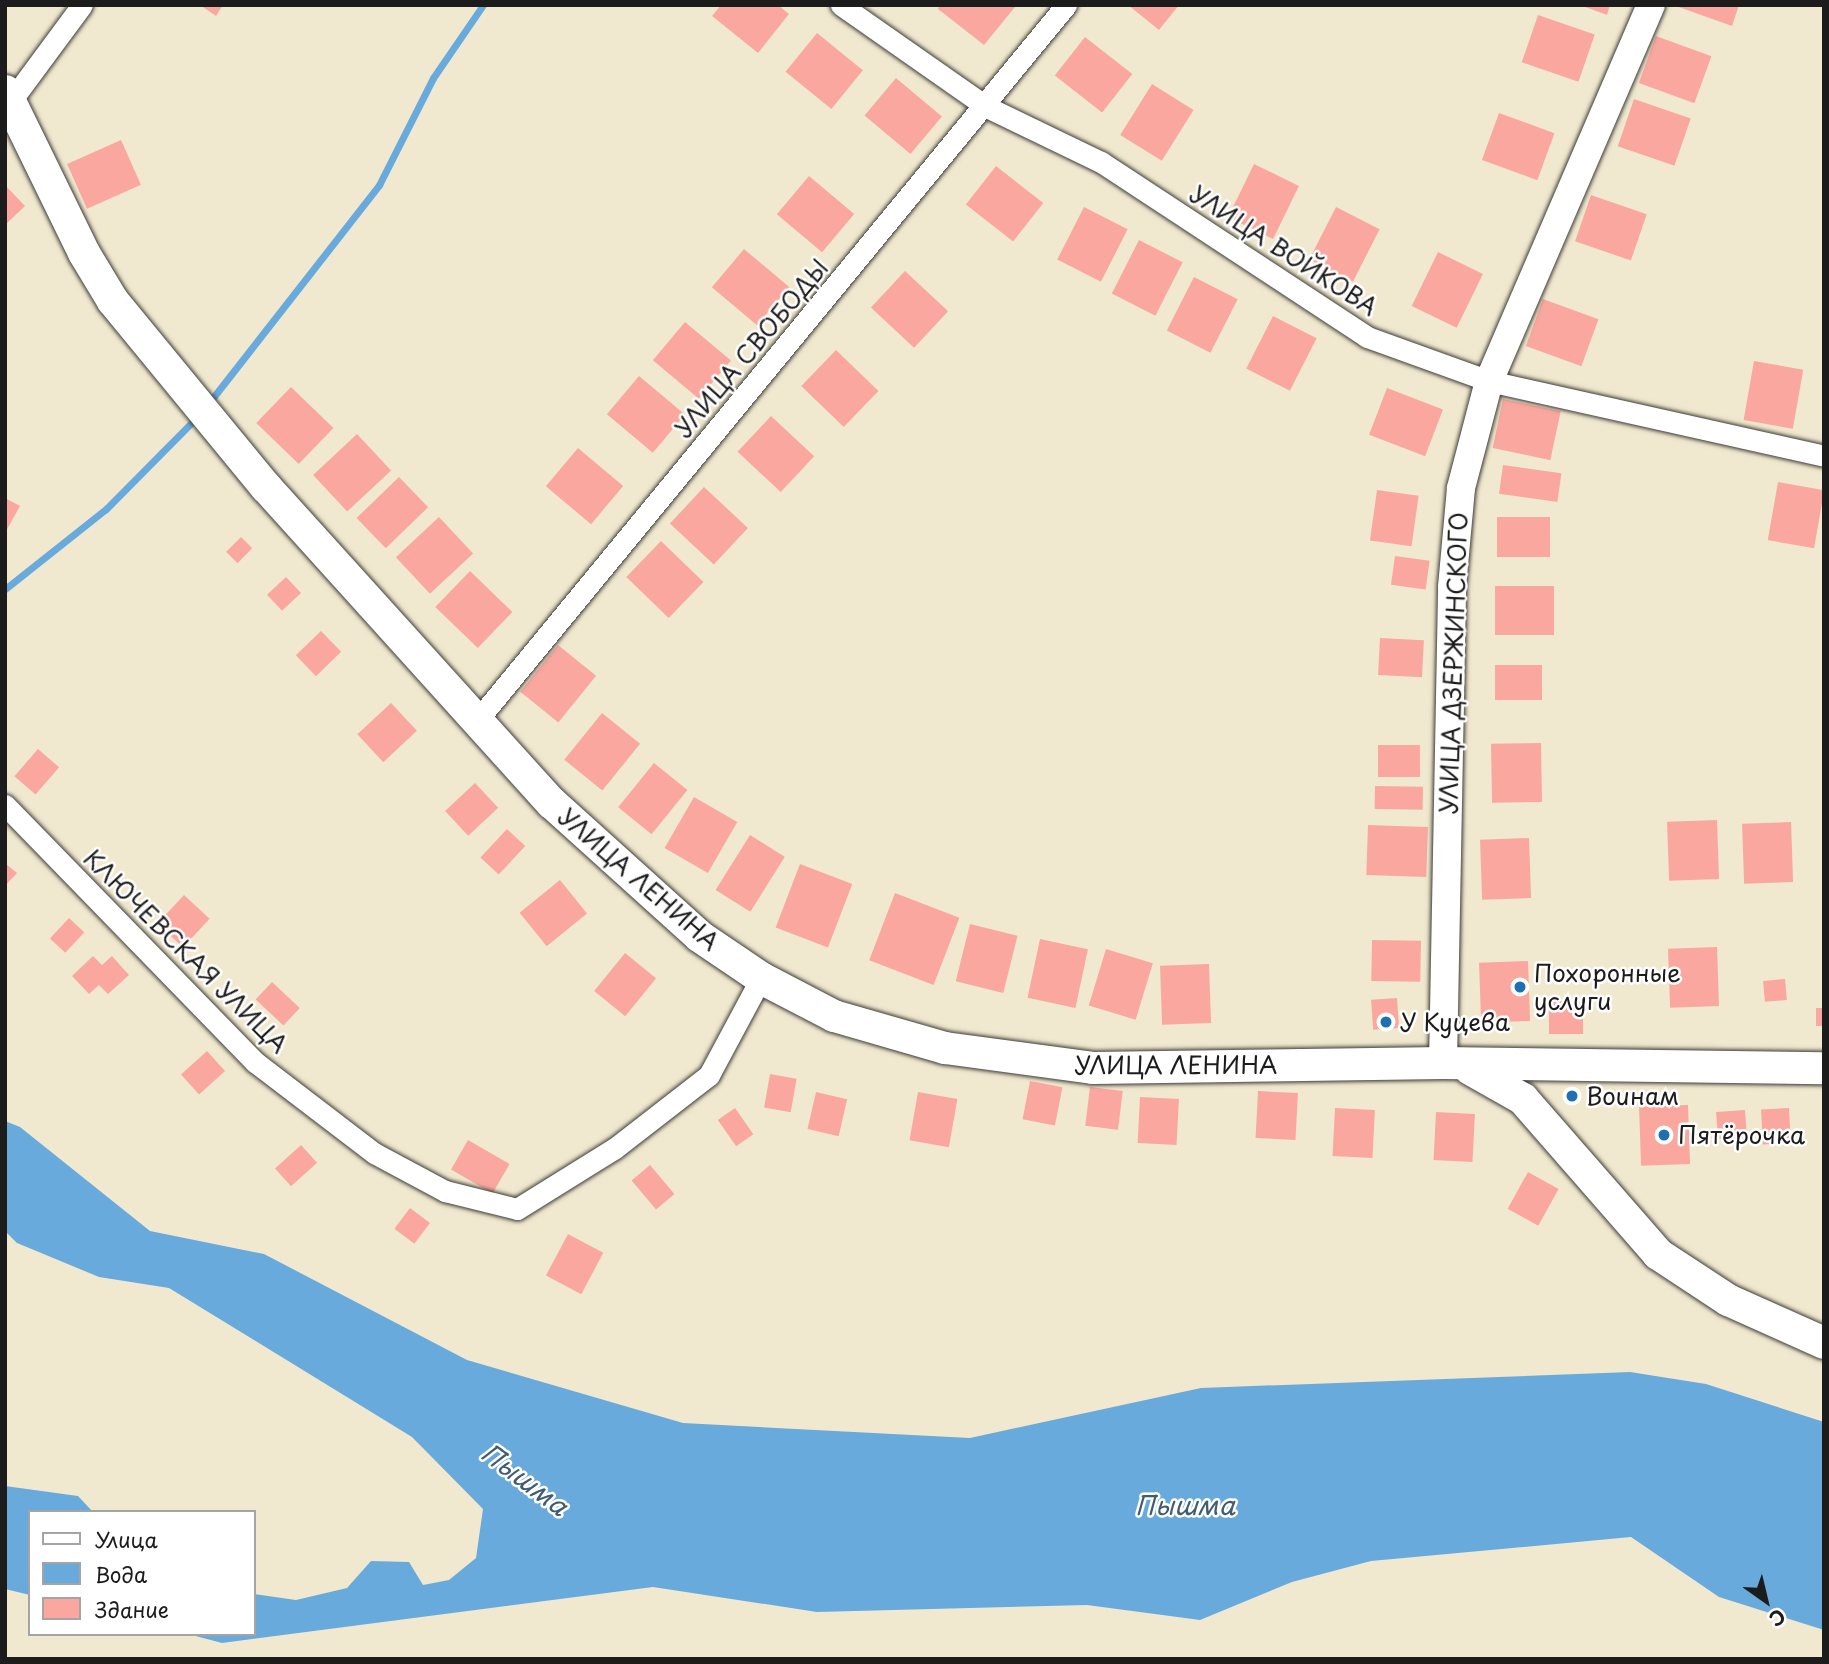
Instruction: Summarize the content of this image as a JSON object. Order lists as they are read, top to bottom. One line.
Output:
{"streets":{"main road":["УЛИЦА ЛЕНИНА"],"street":["УЛИЦА ВОЙКОВА","УЛИЦА СВОБОДЫ","УЛИЦА ДЗЕРЖИНСКОГО","КЛЮЧЕВСКАЯ УЛИЦА"]},"crossings":[["УЛИЦА ВОЙКОВА","УЛИЦА СВОБОДЫ"],["УЛИЦА ВОЙКОВА","УЛИЦА ДЗЕРЖИНСКОГО"],["УЛИЦА СВОБОДЫ","УЛИЦА ЛЕНИНА"],["УЛИЦА ДЗЕРЖИНСКОГО","УЛИЦА ЛЕНИНА"],["УЛИЦА ЛЕНИНА","КЛЮЧЕВСКАЯ УЛИЦА"]],"water":["Пышма"],"places":["Похоронные услуги","У Куцева","Воинам","Пятёрочка"],"legend":["Улица","Вода","Здание"],"north":"bottom right"}
